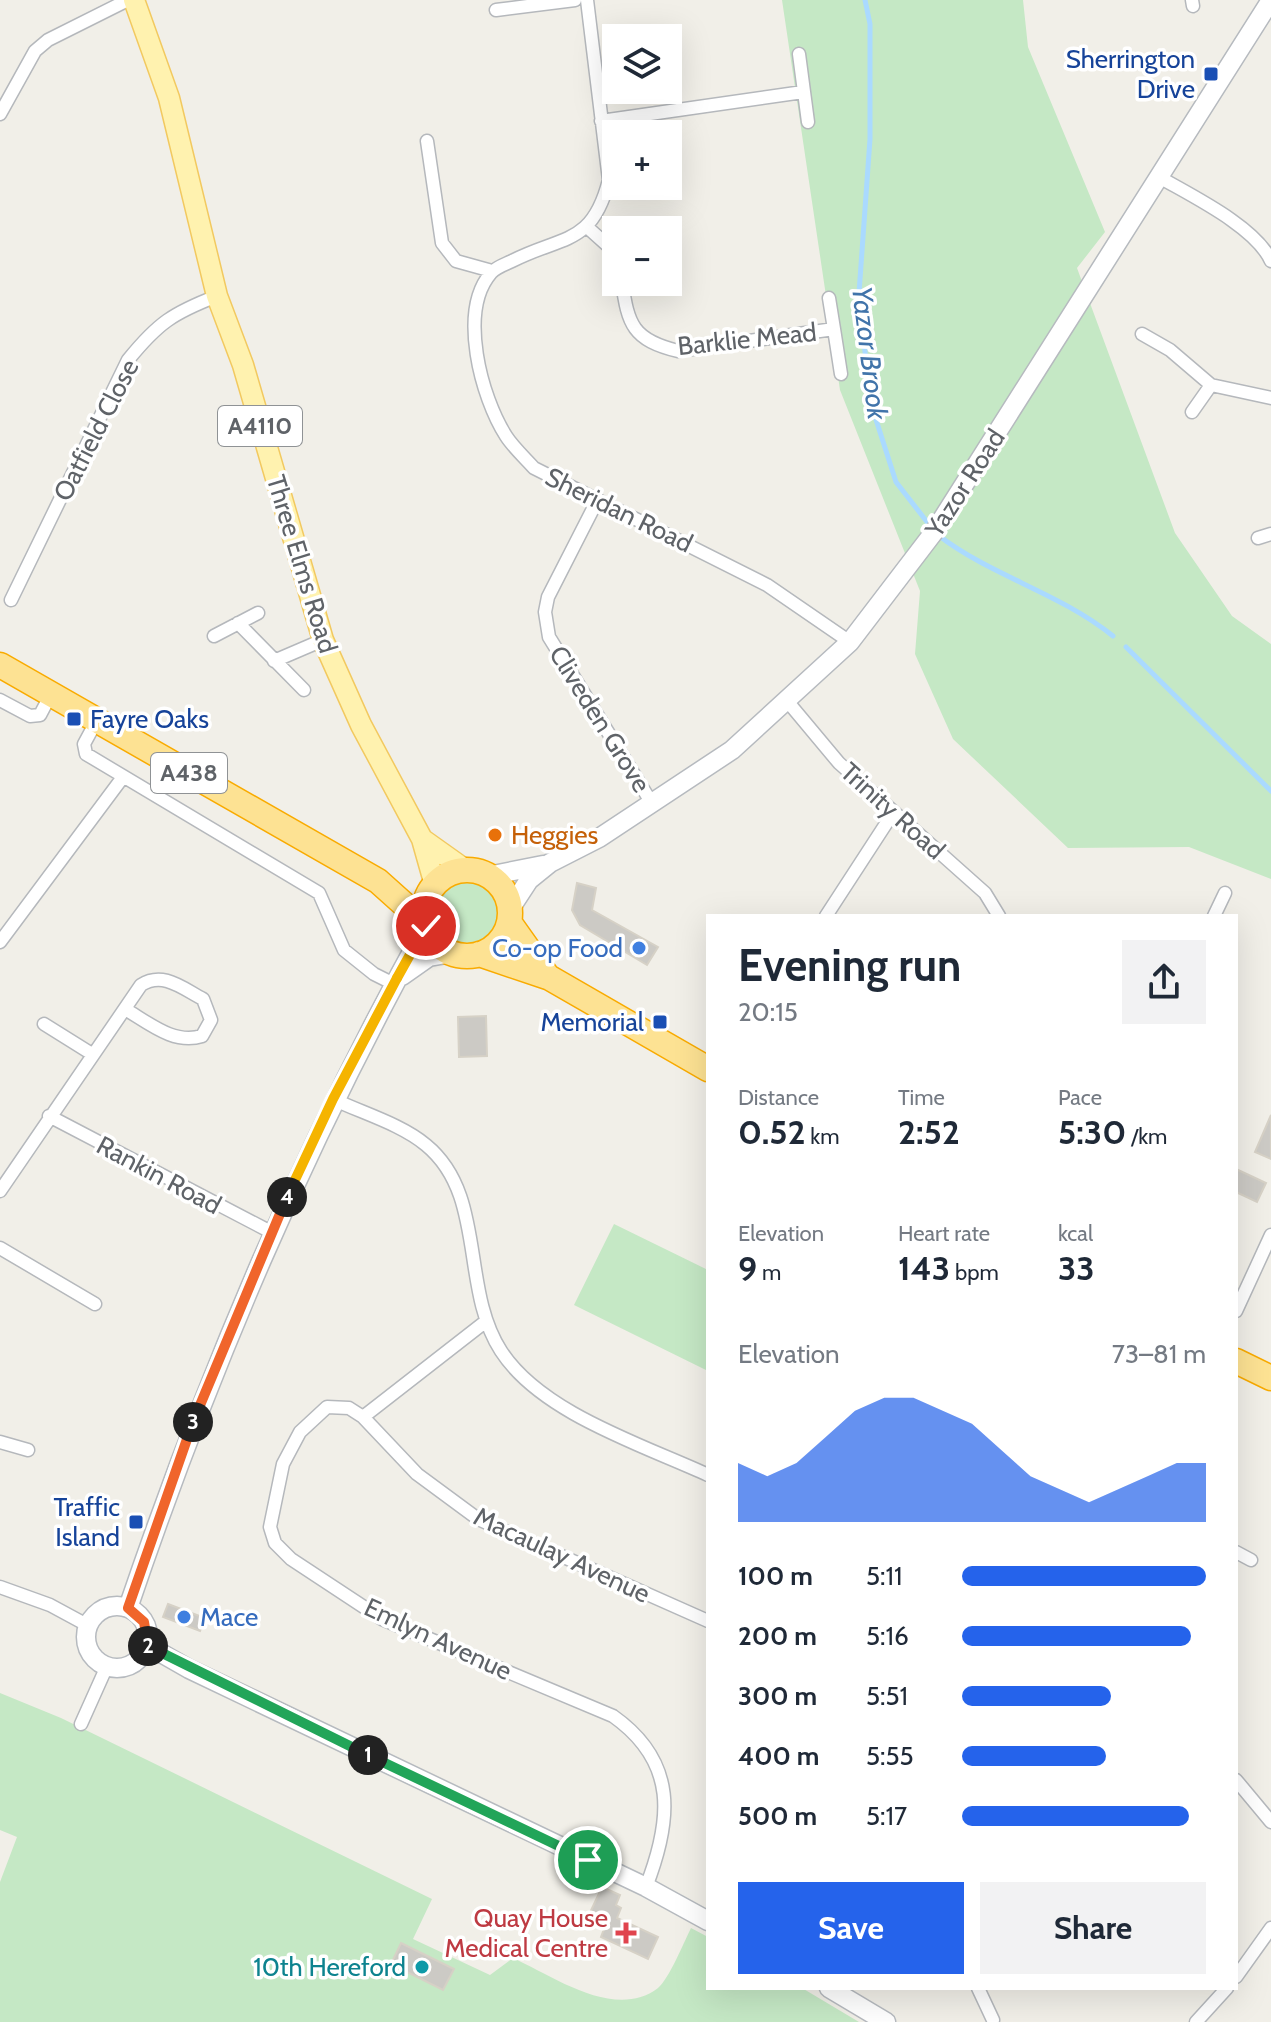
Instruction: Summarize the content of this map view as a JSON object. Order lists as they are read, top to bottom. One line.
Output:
{"streets":{"highway":["A438"],"main road":["A4110","Three Elms Road"],"street":["Barklie Mead","Oatfield Close","Yazor Road","Sheridan Road","Cliveden Grove","Trinity Road","Rankin Road","Macaulay Avenue","Emlyn Avenue"]},"crossings":[["Oatfield Close","Three Elms Road"],["Yazor Road","Sheridan Road"],["Yazor Road","Three Elms Road"],["Yazor Road","Cliveden Grove"],["Yazor Road","A438"],["Yazor Road","Trinity Road"],["Sheridan Road","Cliveden Grove"],["Three Elms Road","A438"],["Macaulay Avenue","Emlyn Avenue"]],"water":["Yazor Brook"],"places":{"transit":["Sherrington Drive","Fayre Oaks","Memorial","Traffic Island"],"other":["Heggies","Co-op Food","Mace","10th Hereford"],"health":["Quay House Medical Centre"]},"page":{"map_buttons":["+","−"],"heading":["Evening run","20:15"],"stats":[["Distance","0.52 km"],["Time","2:52"],["Pace","5:30 /km"],["Elevation","9 m"],["Heart rate","143 bpm"],["kcal","33"]],"pins":["4","3","2","1"],"chart":["Elevation","73–81 m"],"list":[{"name":"100 m","note":"5:11"},{"name":"200 m","note":"5:16"},{"name":"300 m","note":"5:51"},{"name":"400 m","note":"5:55"},{"name":"500 m","note":"5:17"}],"buttons":["Save","Share"]}}
